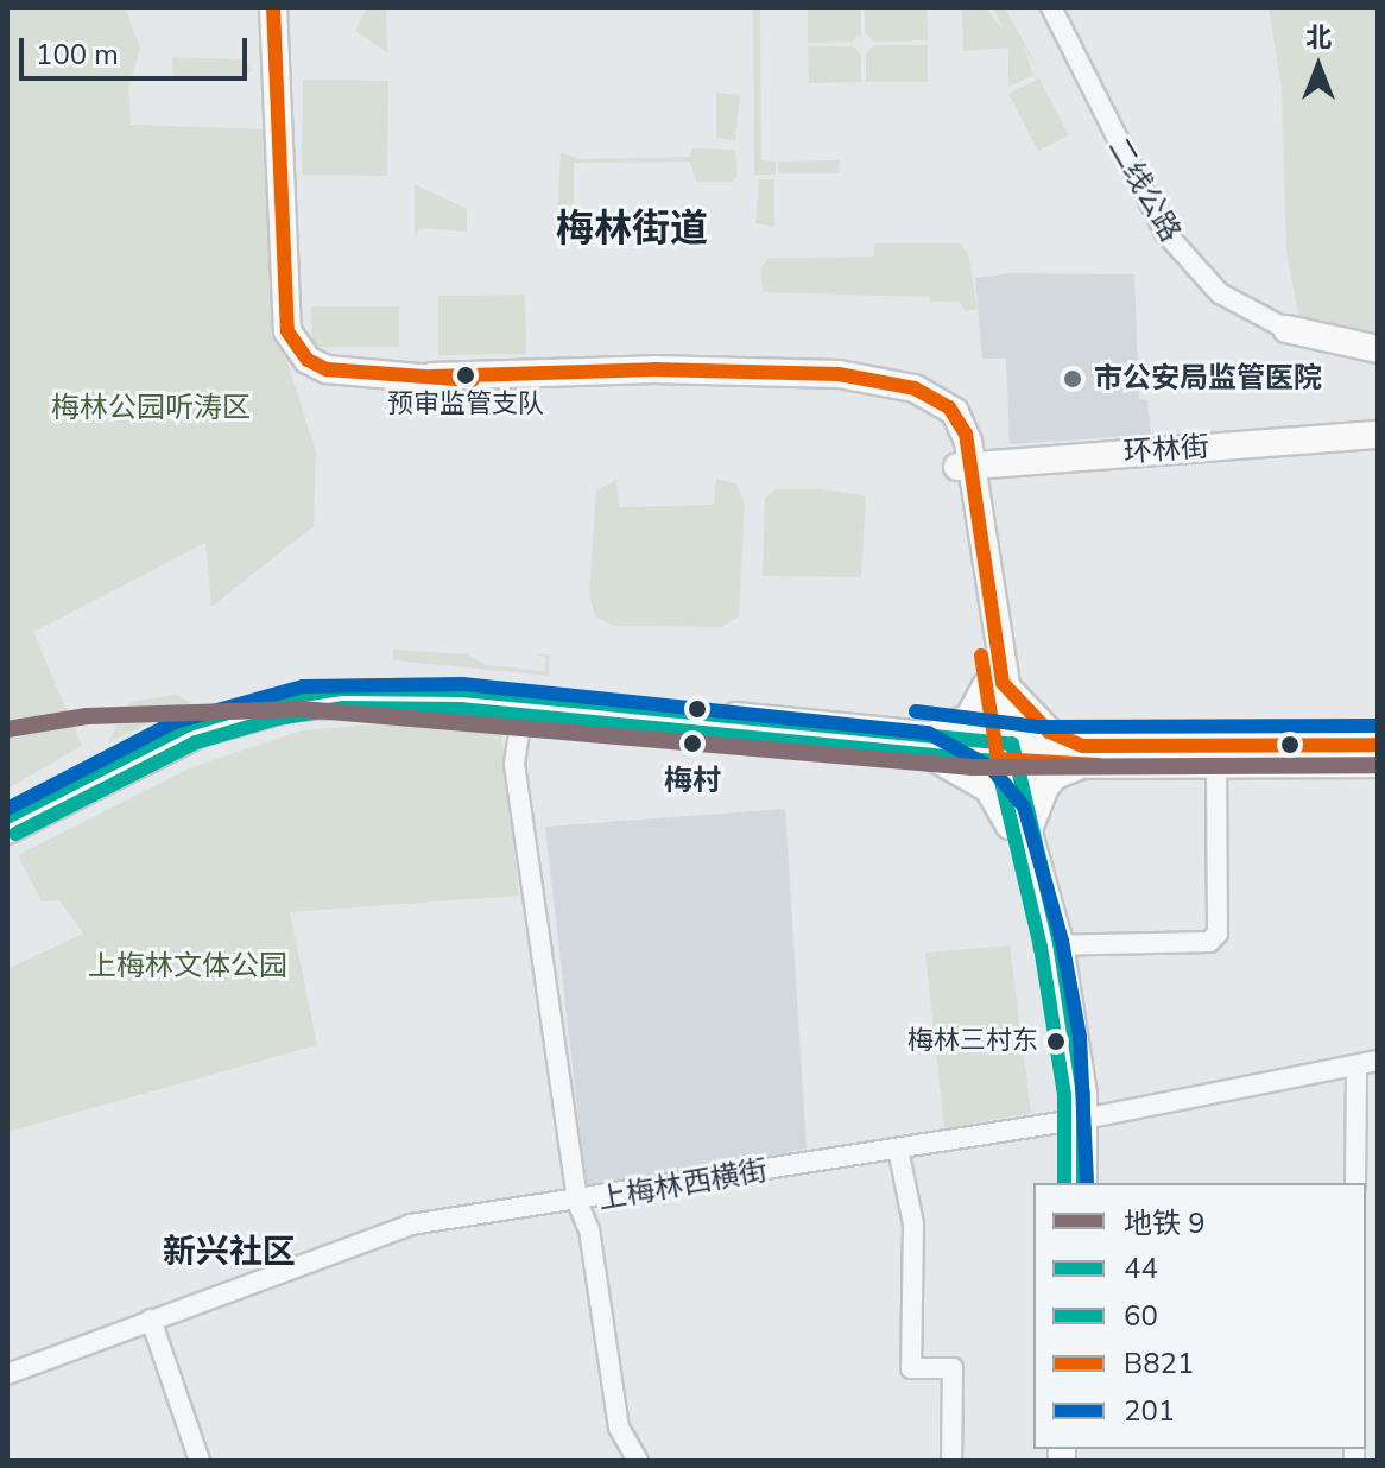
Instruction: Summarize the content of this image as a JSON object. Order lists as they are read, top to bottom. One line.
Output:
{"streets":{"main road":["环林街"],"street":["二线公路","上梅林西横街"]},"districts":["梅林街道","新兴社区"],"parks":["梅林公园听涛区","上梅林文体公园"],"places":["预审监管支队","市公安局监管医院","梅村","梅林三村东"],"lines":["transit line B821","transit line 201","transit line 44","transit line 60","metro line 9"],"legend":["地铁 9","44","60","B821","201"],"scale_bar":"100 m","north":"top"}
